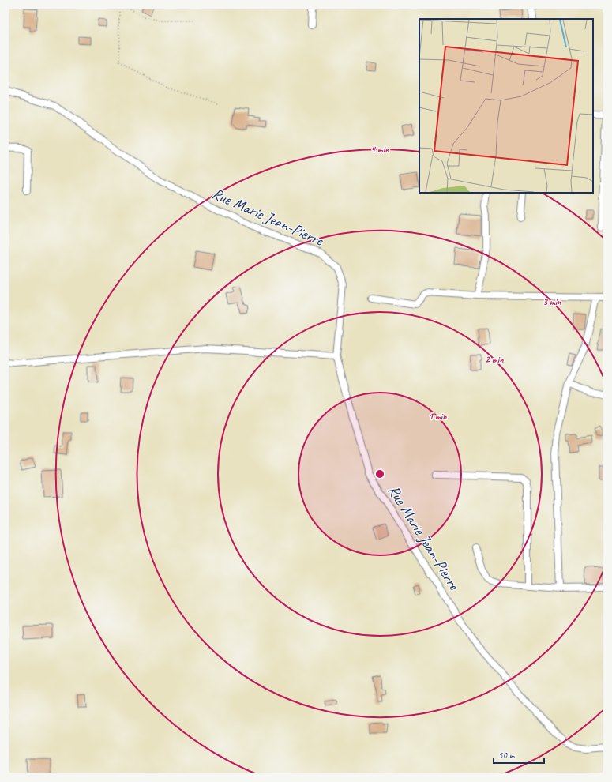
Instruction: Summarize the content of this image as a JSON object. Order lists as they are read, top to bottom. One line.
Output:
{"streets":{"street":["Rue Marie Jean-Pierre"]},"scale_bar":"50 m","rings":["4 min","3 min","2 min","1 min"]}
